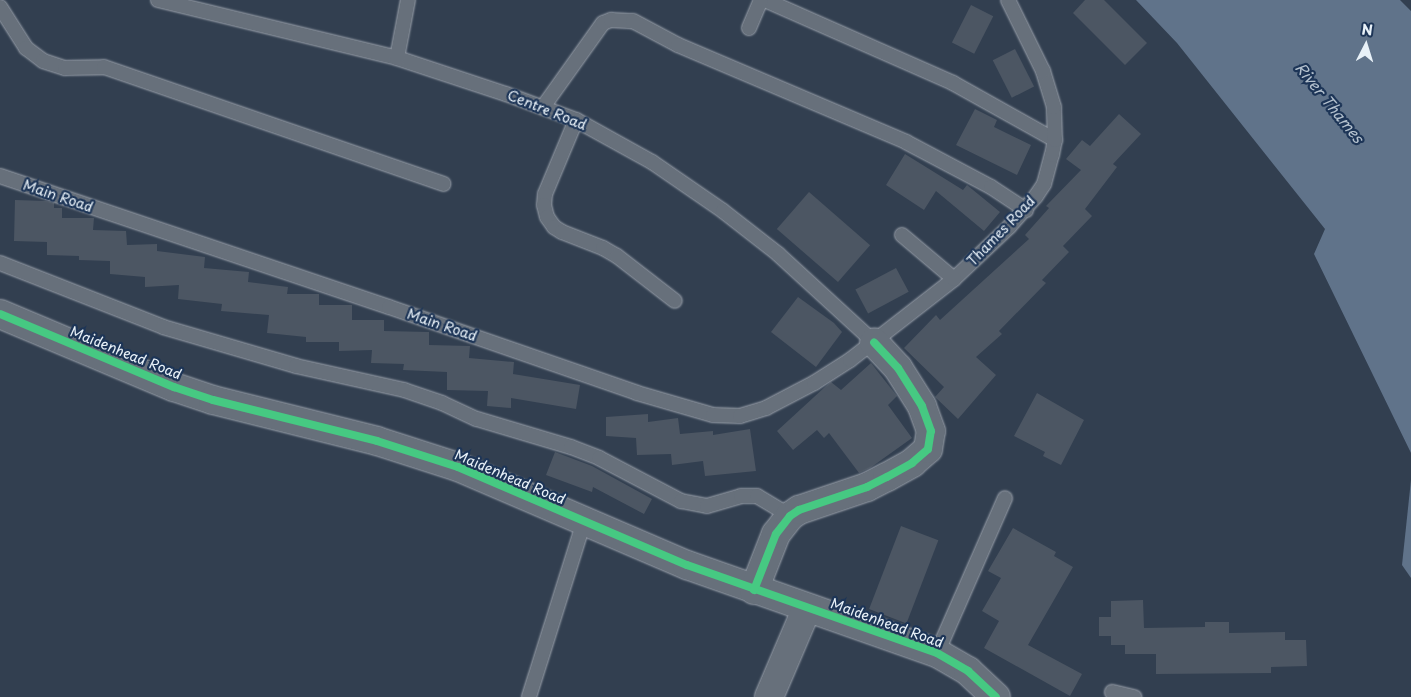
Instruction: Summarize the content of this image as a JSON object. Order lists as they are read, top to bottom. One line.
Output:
{"streets":{"street":["Maidenhead Road"],"lane":["Centre Road","Main Road","Thames Road"]},"crossings":[["Centre Road","Main Road"],["Centre Road","Thames Road"],["Main Road","Thames Road"]],"water":["River Thames"],"north":"top"}
